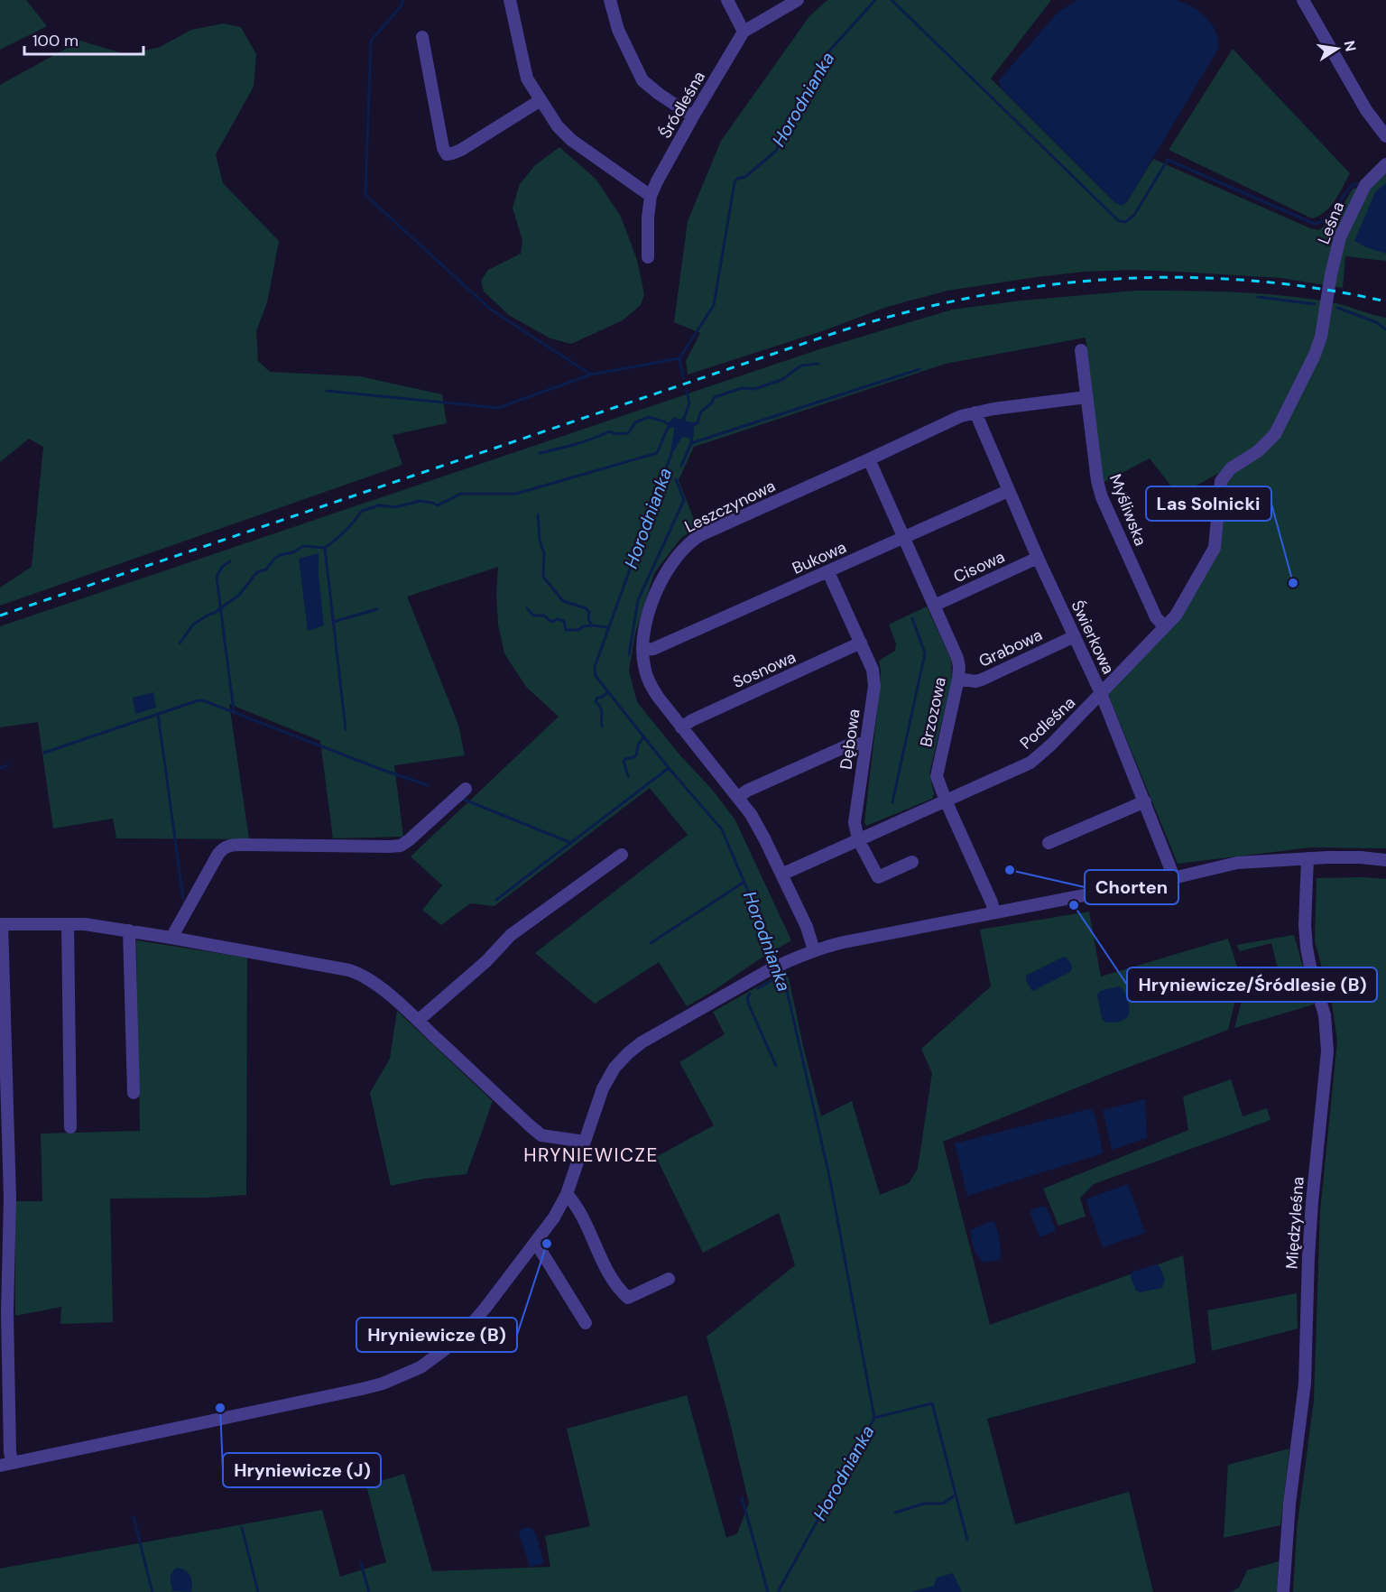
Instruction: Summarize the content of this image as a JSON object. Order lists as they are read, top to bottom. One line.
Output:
{"streets":{"street":["Śródleśna","Leśna","Leszczynowa","Myśliwska","Bukowa","Cisowa","Świerkowa","Grabowa","Sosnowa","Brzozowa","Podleśna","Dębowa","Międzyleśna"]},"crossings":[["Leśna","Podleśna"],["Leszczynowa","Bukowa"],["Leszczynowa","Świerkowa"],["Leszczynowa","Sosnowa"],["Leszczynowa","Brzozowa"],["Leszczynowa","Podleśna"],["Myśliwska","Podleśna"],["Bukowa","Świerkowa"],["Bukowa","Brzozowa"],["Bukowa","Dębowa"],["Cisowa","Świerkowa"],["Cisowa","Brzozowa"],["Świerkowa","Grabowa"],["Świerkowa","Podleśna"],["Grabowa","Brzozowa"],["Sosnowa","Dębowa"],["Brzozowa","Podleśna"],["Podleśna","Dębowa"]],"districts":["HRYNIEWICZE"],"water":["Horodnianka"],"places":["Las Solnicki","Chorten","Hryniewicze/Śródlesie (B)","Hryniewicze (B)","Hryniewicze (J)"],"scale_bar":"100 m","north":"right"}
